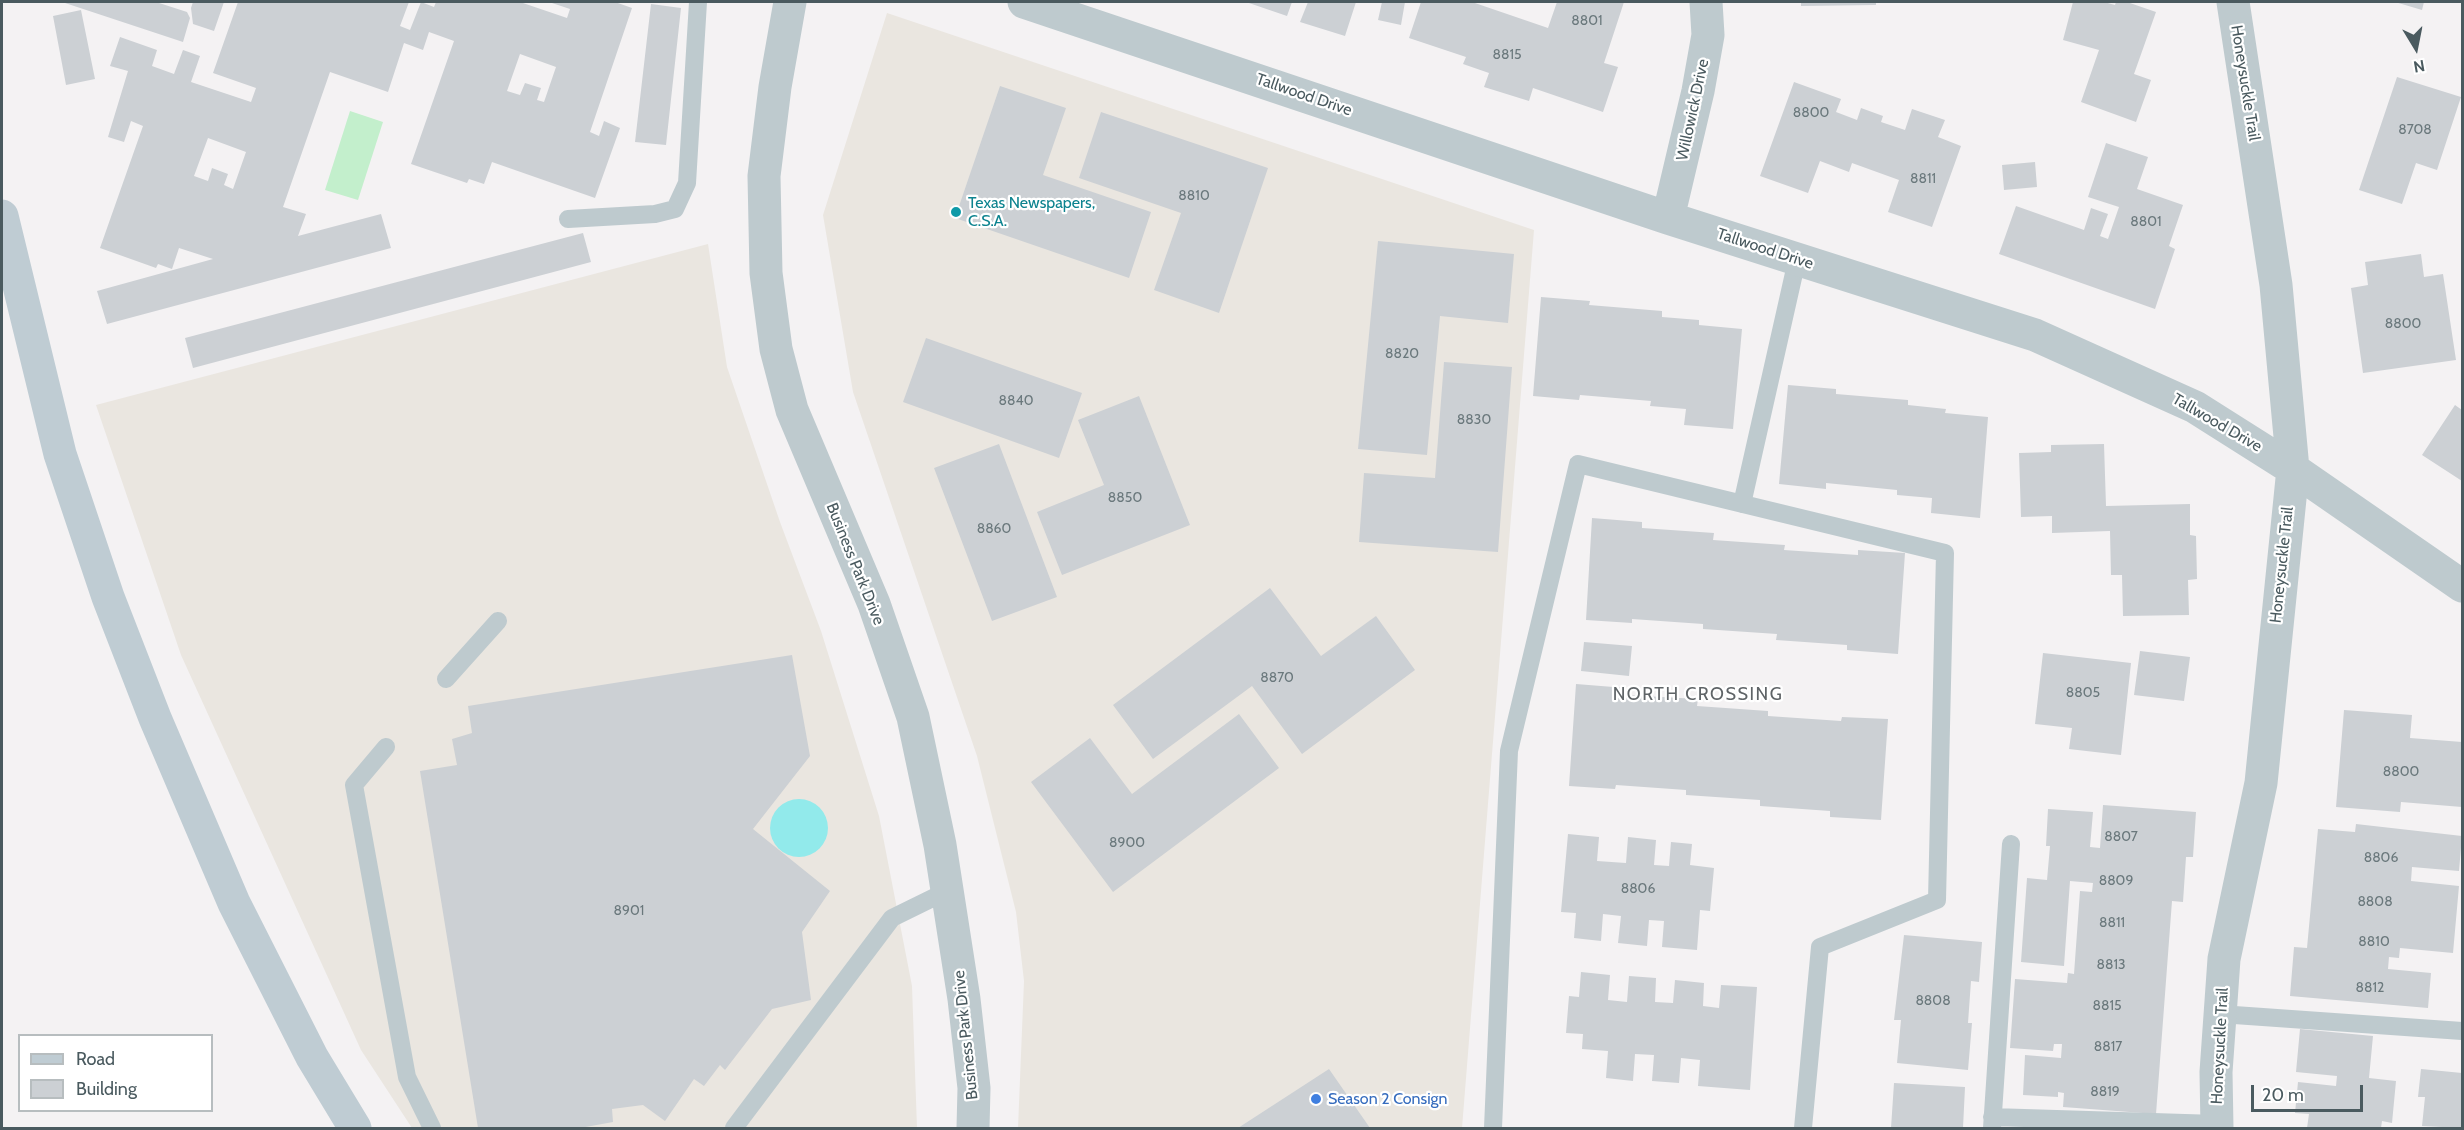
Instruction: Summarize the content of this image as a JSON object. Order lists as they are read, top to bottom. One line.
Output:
{"streets":{"street":["Honeysuckle Trail","Tallwood Drive","Willowick Drive","Business Park Drive"]},"crossings":[["Honeysuckle Trail","Tallwood Drive"],["Tallwood Drive","Willowick Drive"]],"districts":["NORTH CROSSING"],"places":["Texas Newspapers, C.S.A.","Season 2 Consign"],"house_numbers":["8801","8815","8800","8708","8811","8810","8801","8800","8820","8840","8830","8850","8860","8870","8805","8800","8807","8900","8806","8809","8806","8808","8901","8811","8810","8813","8812","8808","8815","8817","8819"],"legend":["Road","Building"],"scale_bar":"20 m","north":"bottom"}
